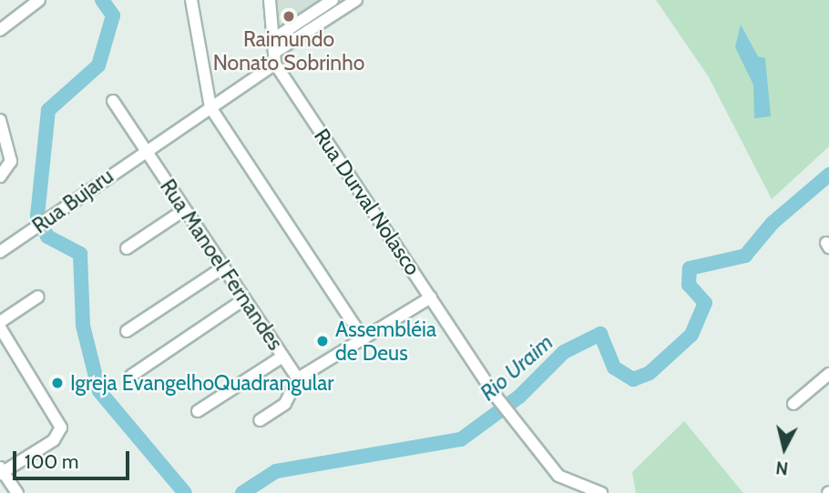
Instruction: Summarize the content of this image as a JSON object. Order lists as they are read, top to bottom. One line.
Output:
{"streets":{"street":["Rua Bujaru","Rua Durval Nolasco","Rua Manoel Fernandes"]},"crossings":[["Rua Bujaru","Rua Durval Nolasco"],["Rua Bujaru","Rua Manoel Fernandes"]],"water":["Rio Uraim"],"places":["Raimundo Nonato Sobrinho","Assembléia de Deus","Igreja EvangelhoQuadrangular"],"scale_bar":"100 m","north":"bottom"}
